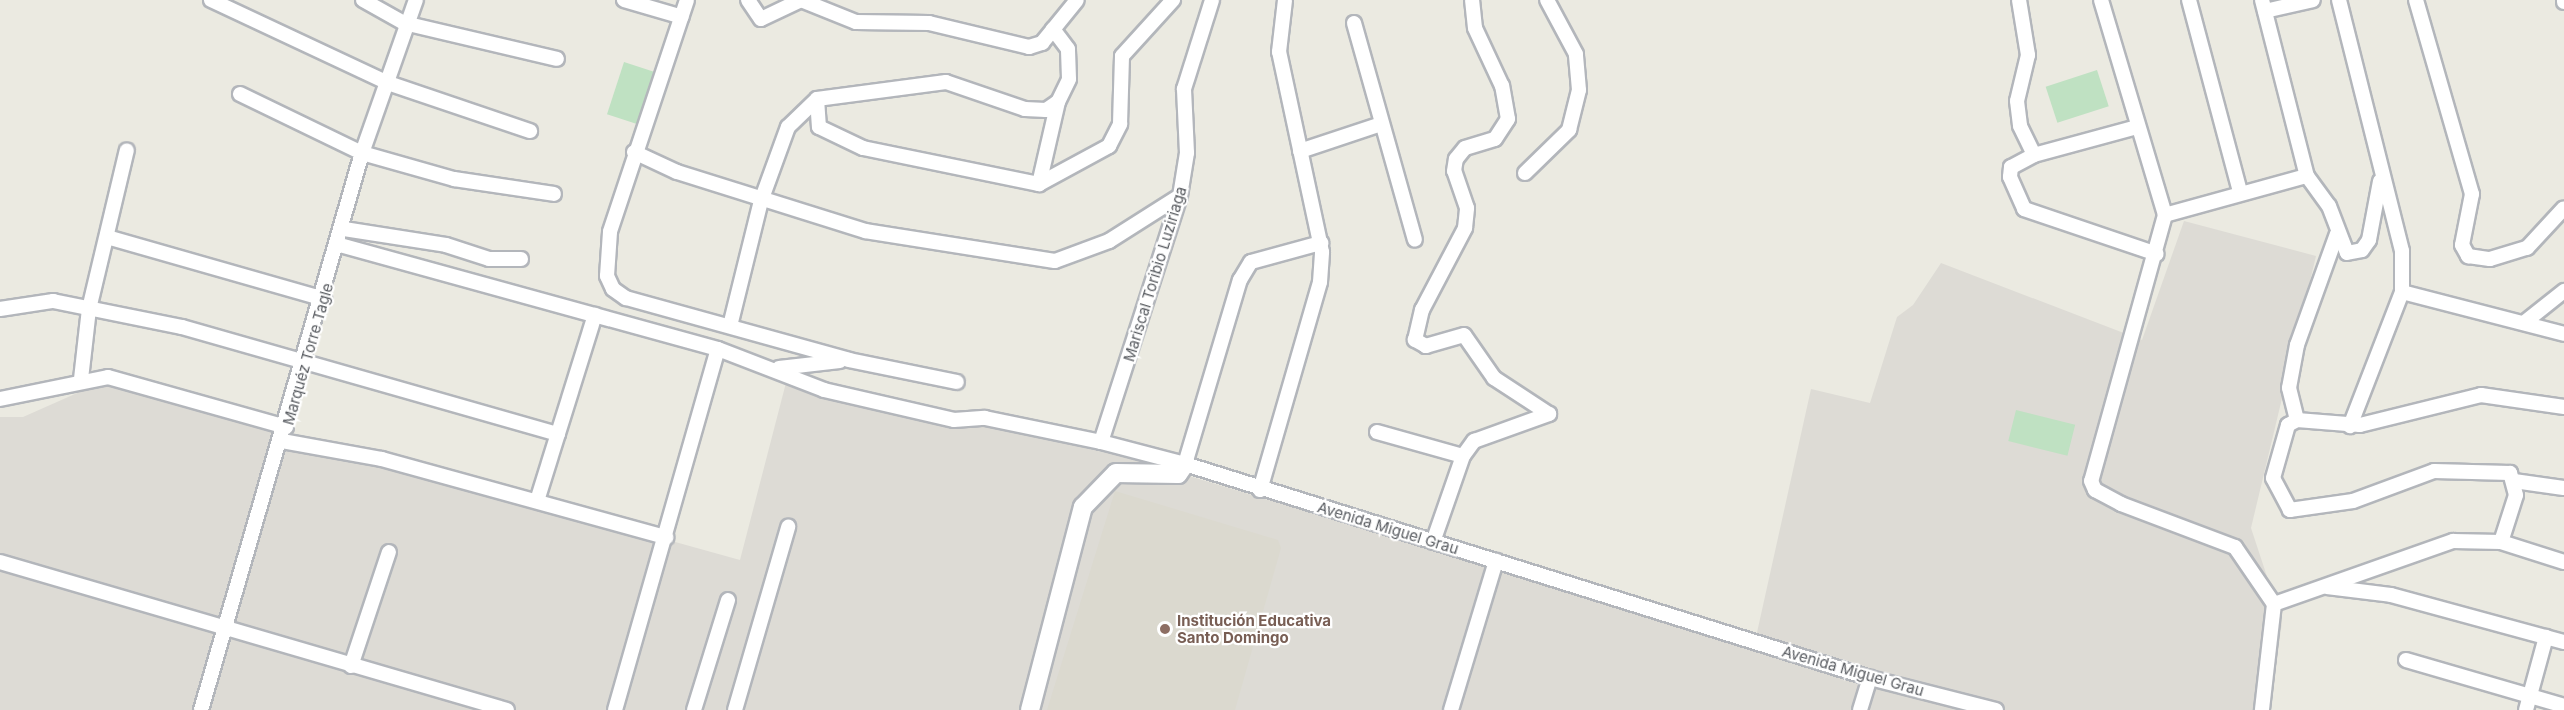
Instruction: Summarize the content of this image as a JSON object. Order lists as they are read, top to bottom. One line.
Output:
{"streets":{"street":["Mariscal Toribio Luziriaga","Marquéz Torre Tagle","Avenida Miguel Grau"]},"crossings":[["Mariscal Toribio Luziriaga","Avenida Miguel Grau"],["Marquéz Torre Tagle","Avenida Miguel Grau"]],"places":["Institución Educativa Santo Domingo"]}
